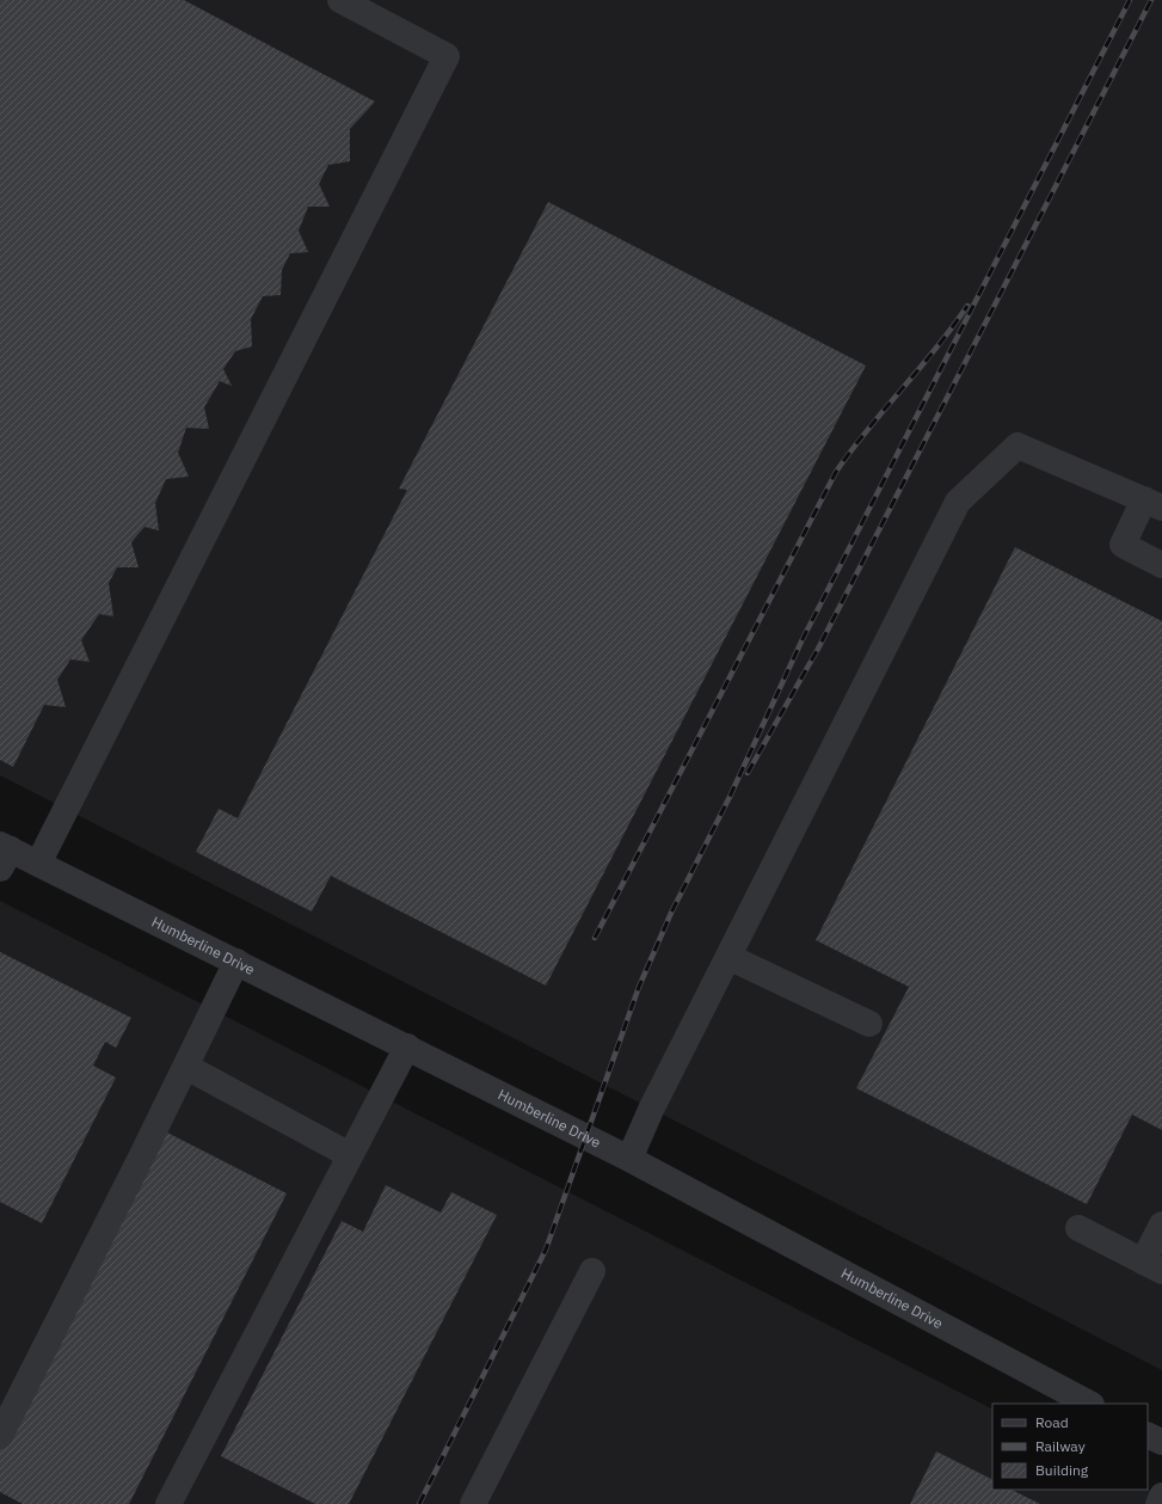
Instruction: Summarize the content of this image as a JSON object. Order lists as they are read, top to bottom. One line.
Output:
{"streets":{"street":["Humberline Drive"]},"legend":["Road","Railway","Building"]}
